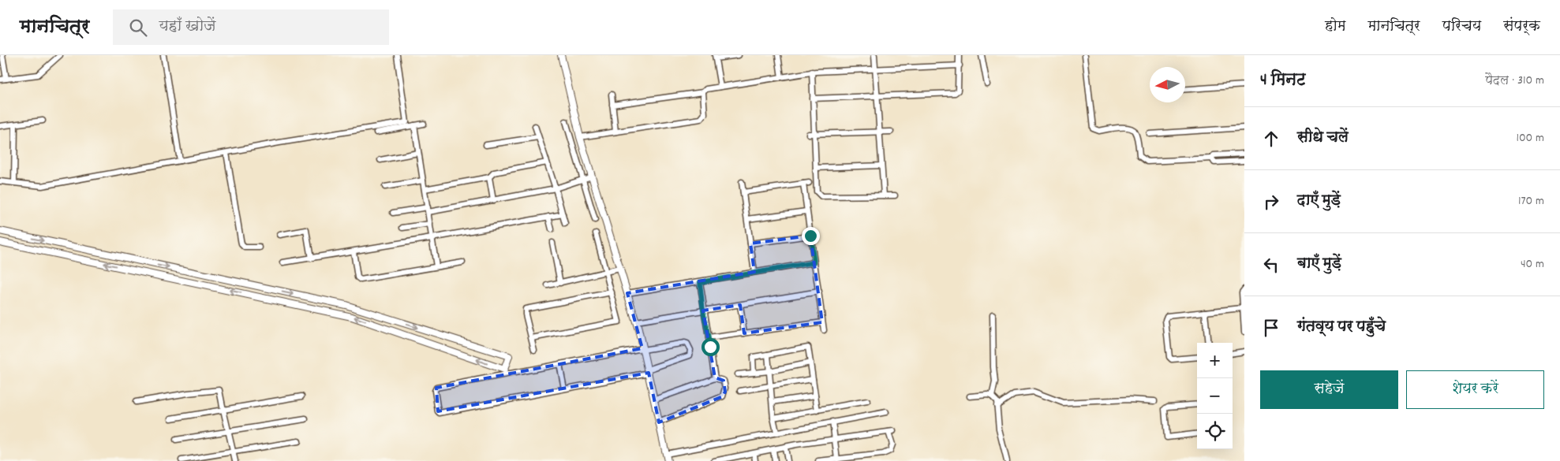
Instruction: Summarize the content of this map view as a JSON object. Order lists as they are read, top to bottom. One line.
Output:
{"north":"left","page":{"header":"मानचित्र","search":"यहाँ खोजें","nav":["होम","मानचित्र","परिचय","संपर्क"],"heading":["4 मिनट","पैदल · 310 m"],"list":[["सीधे चलें","100 m"],["दाएँ मुड़ें","170 m"],["बाएँ मुड़ें","40 m"],"गंतव्य पर पहुँचे"],"map_buttons":["+","−"],"buttons":["सहेजें","शेयर करें"]}}
